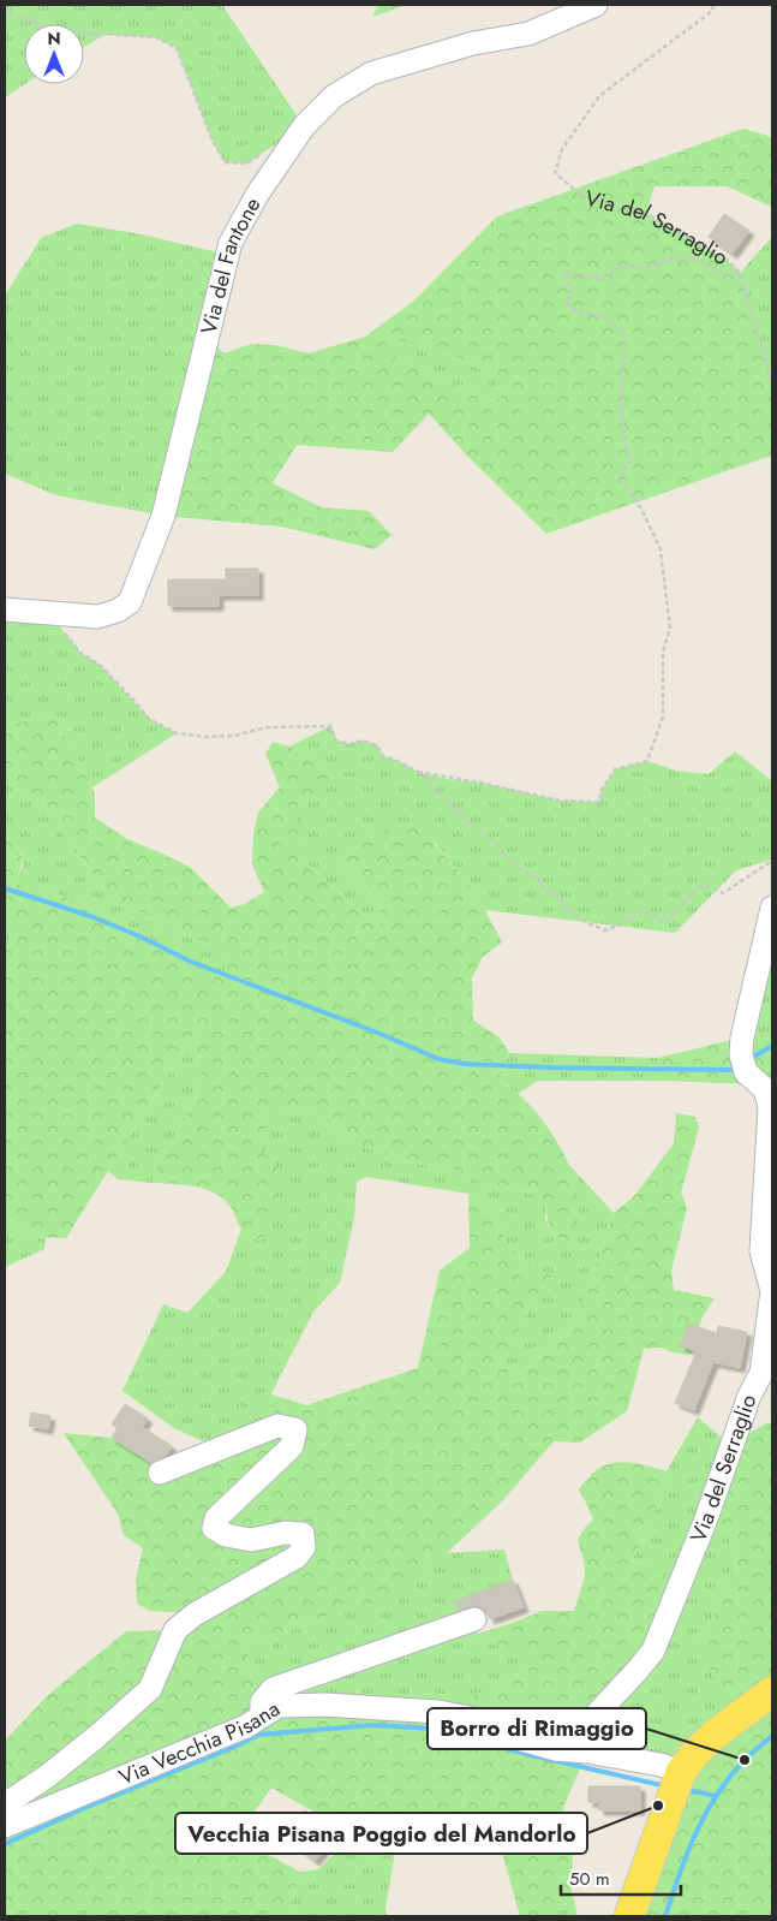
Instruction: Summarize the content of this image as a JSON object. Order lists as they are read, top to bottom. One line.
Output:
{"streets":{"street":["Via del Serraglio","Via del Fantone","Via Vecchia Pisana"]},"crossings":[["Via del Serraglio","Via Vecchia Pisana"]],"places":["Borro di Rimaggio","Vecchia Pisana Poggio del Mandorlo"],"scale_bar":"50 m","north":"top"}
